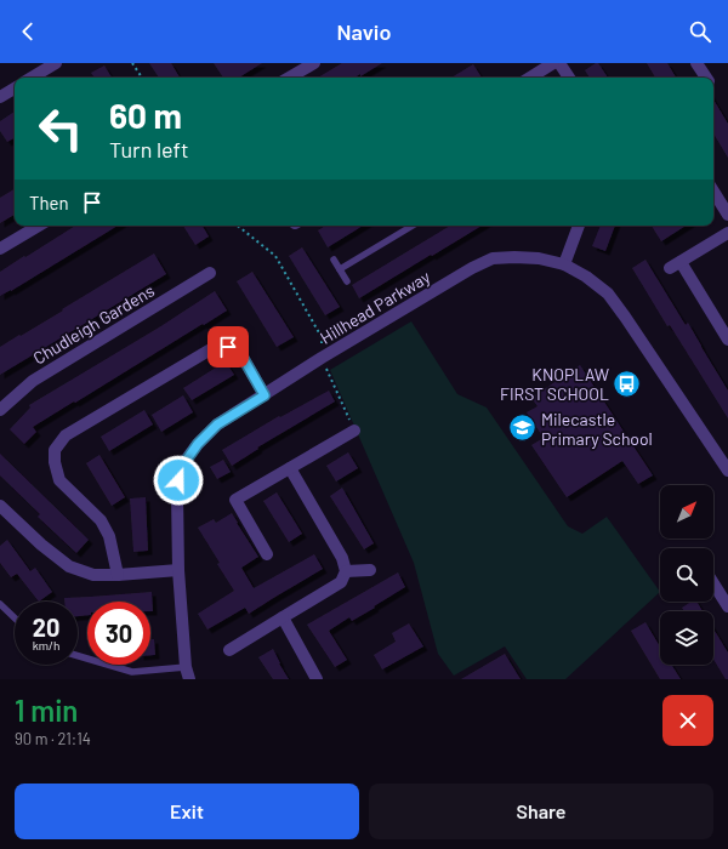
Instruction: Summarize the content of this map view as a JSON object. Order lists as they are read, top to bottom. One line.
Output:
{"streets":{"street":["Hillhead Parkway","Chudleigh Gardens"]},"places":{"bus stop":["KNOPLAW FIRST SCHOOL"],"school or university":["Milecastle Primary School"]},"north":"top right","page":{"header":"Navio","turn":["60 m","Turn left"],"then":"Then","speed":"20 km/h","limit":"30","heading":["1 min","90 m · 21:14"],"buttons":["Exit","Share"]}}
